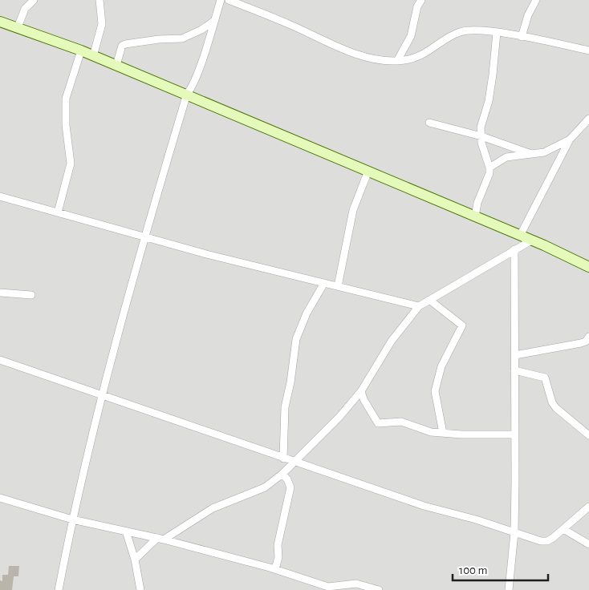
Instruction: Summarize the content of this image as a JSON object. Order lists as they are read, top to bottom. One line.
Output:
{"scale_bar":"100 m"}
